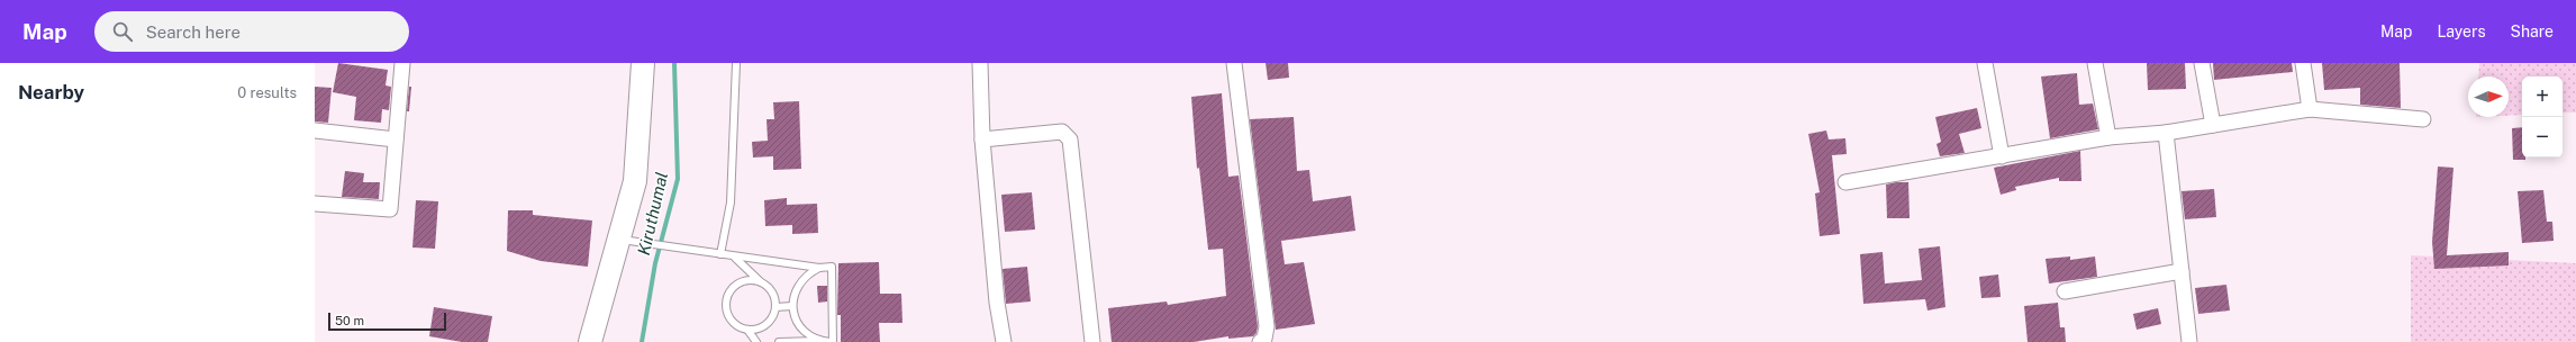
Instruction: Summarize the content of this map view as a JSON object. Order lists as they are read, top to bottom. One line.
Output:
{"water":["Kiruthumal"],"scale_bar":"50 m","north":"right","page":{"header":"Map","search":"Search here","nav":["Map","Layers","Share"],"heading":["Nearby","0 results"],"map_buttons":["+","−"],"scale":"50 m"}}
